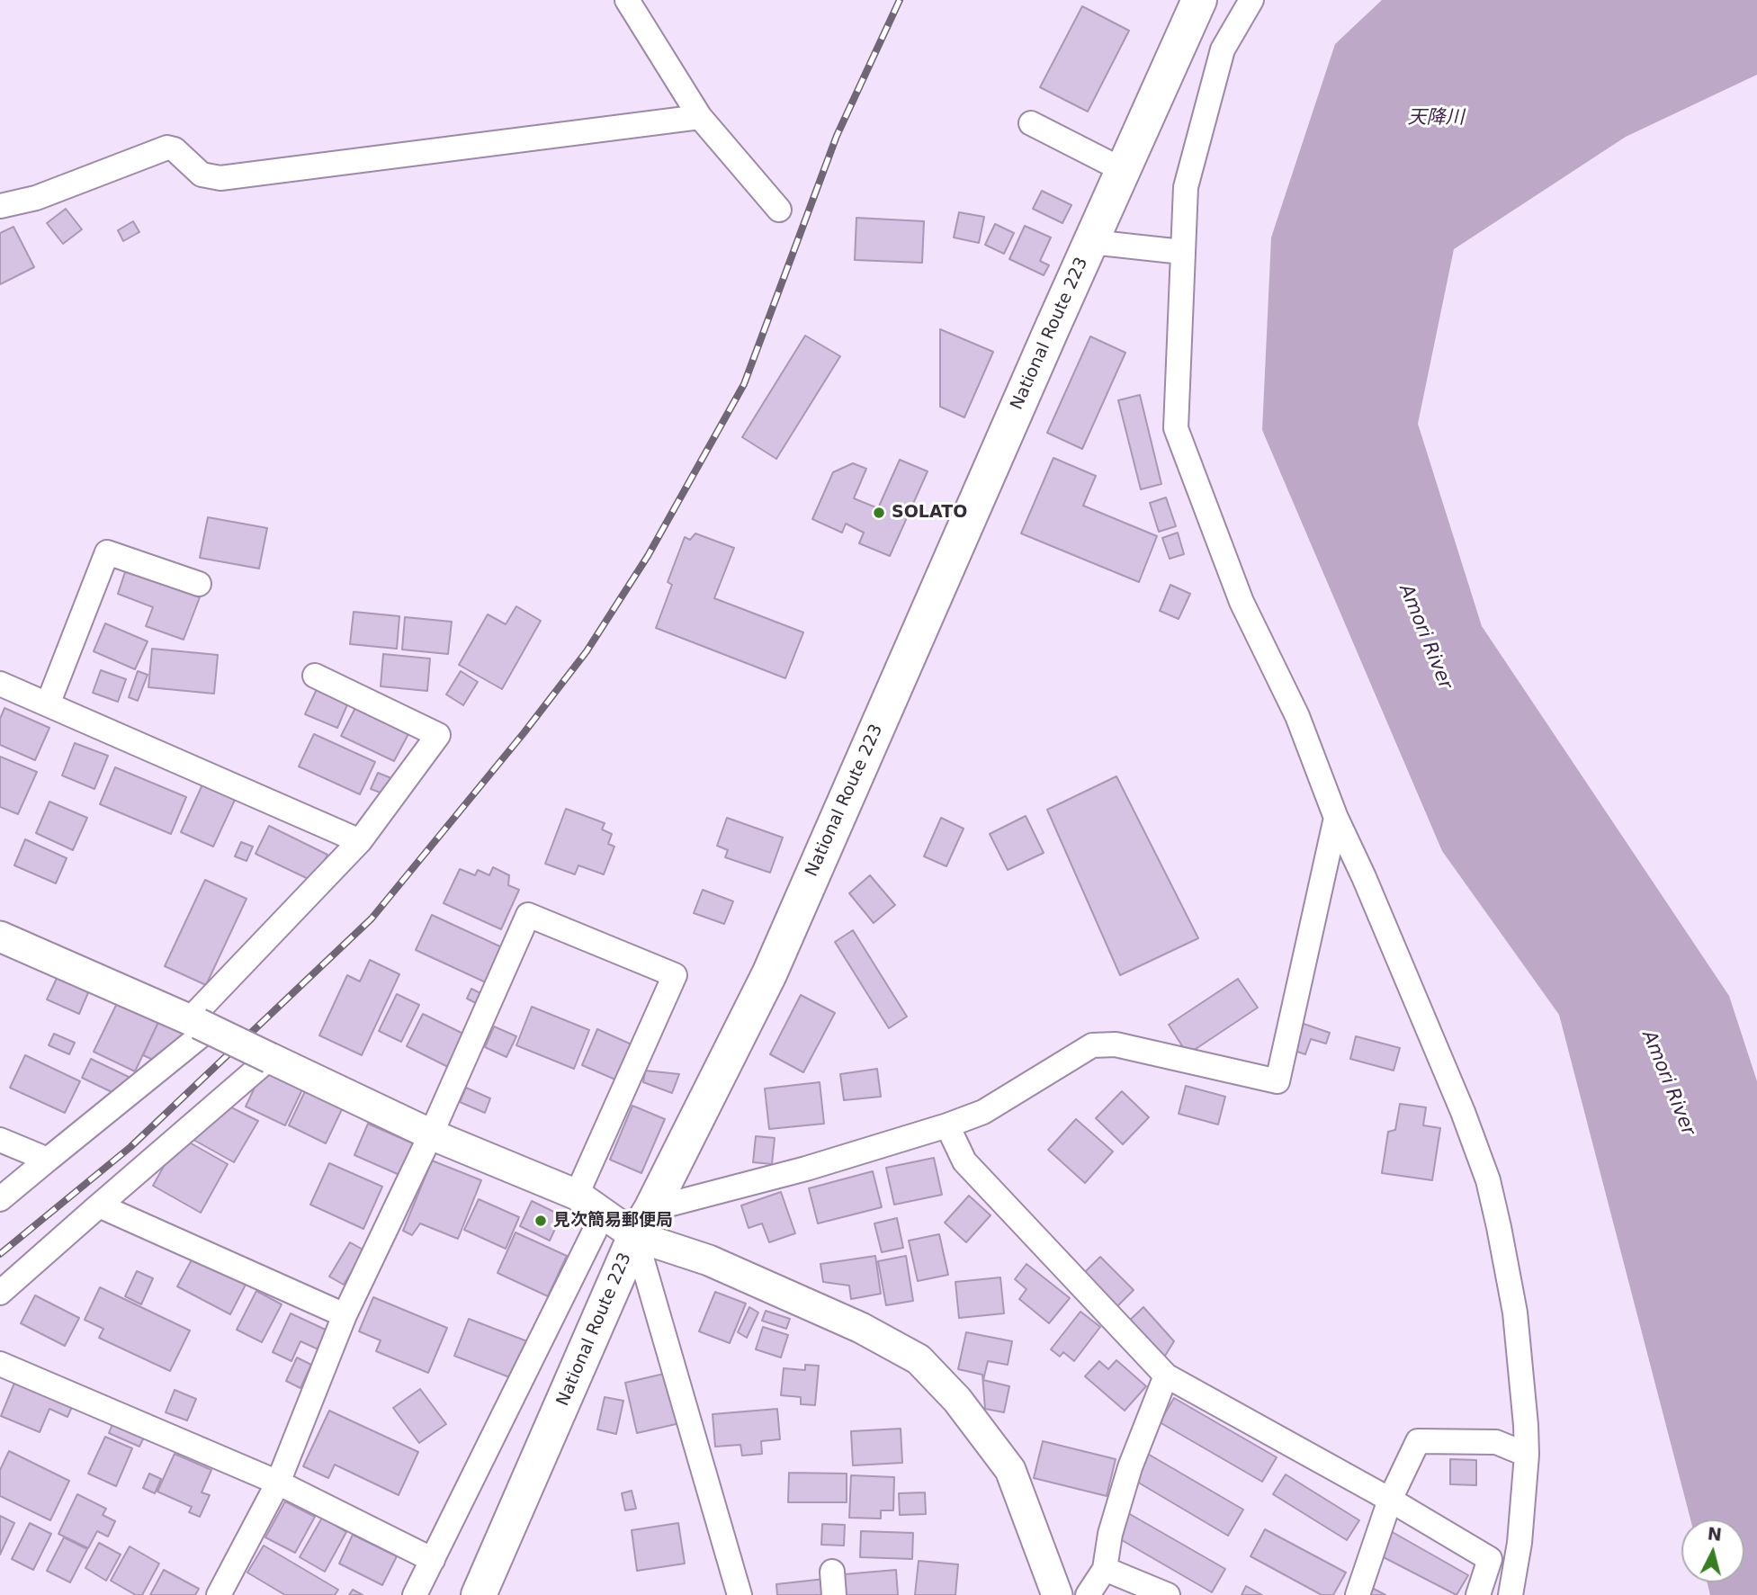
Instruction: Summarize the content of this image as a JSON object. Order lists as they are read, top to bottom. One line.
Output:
{"streets":{"highway":["National Route 223"]},"water":["天降川","Amori River"],"places":["SOLATO","見次簡易郵便局"],"north":"top"}
